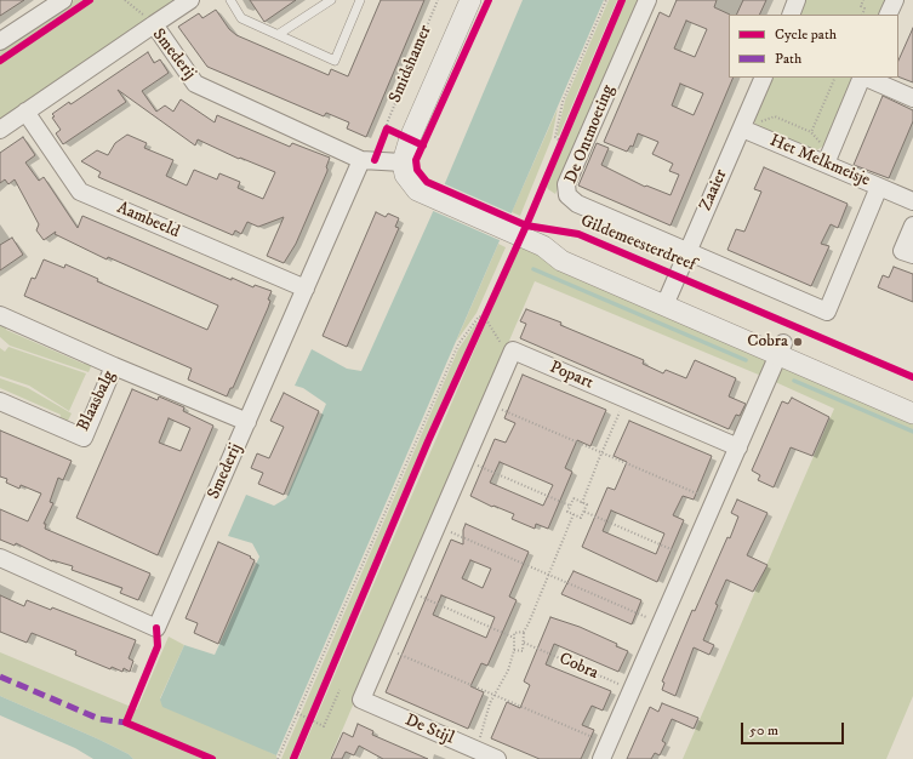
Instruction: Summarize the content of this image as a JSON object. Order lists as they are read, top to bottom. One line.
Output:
{"streets":{"street":["Smederij","De Ontmoeting","Het Melkmeisje","Zaaier","Aambeeld","Gildemeesterdreef","Popart","Blaasbalg","De Stijl"],"path":["Smidshamer","Cobra"]},"crossings":[["Smederij","Aambeeld"],["Smederij","Gildemeesterdreef"],["Smederij","Blaasbalg"],["De Ontmoeting","Het Melkmeisje"],["De Ontmoeting","Zaaier"],["Het Melkmeisje","Zaaier"],["Zaaier","Gildemeesterdreef"]],"places":["Cobra"],"legend":["Cycle path","Path"],"scale_bar":"50 m"}
